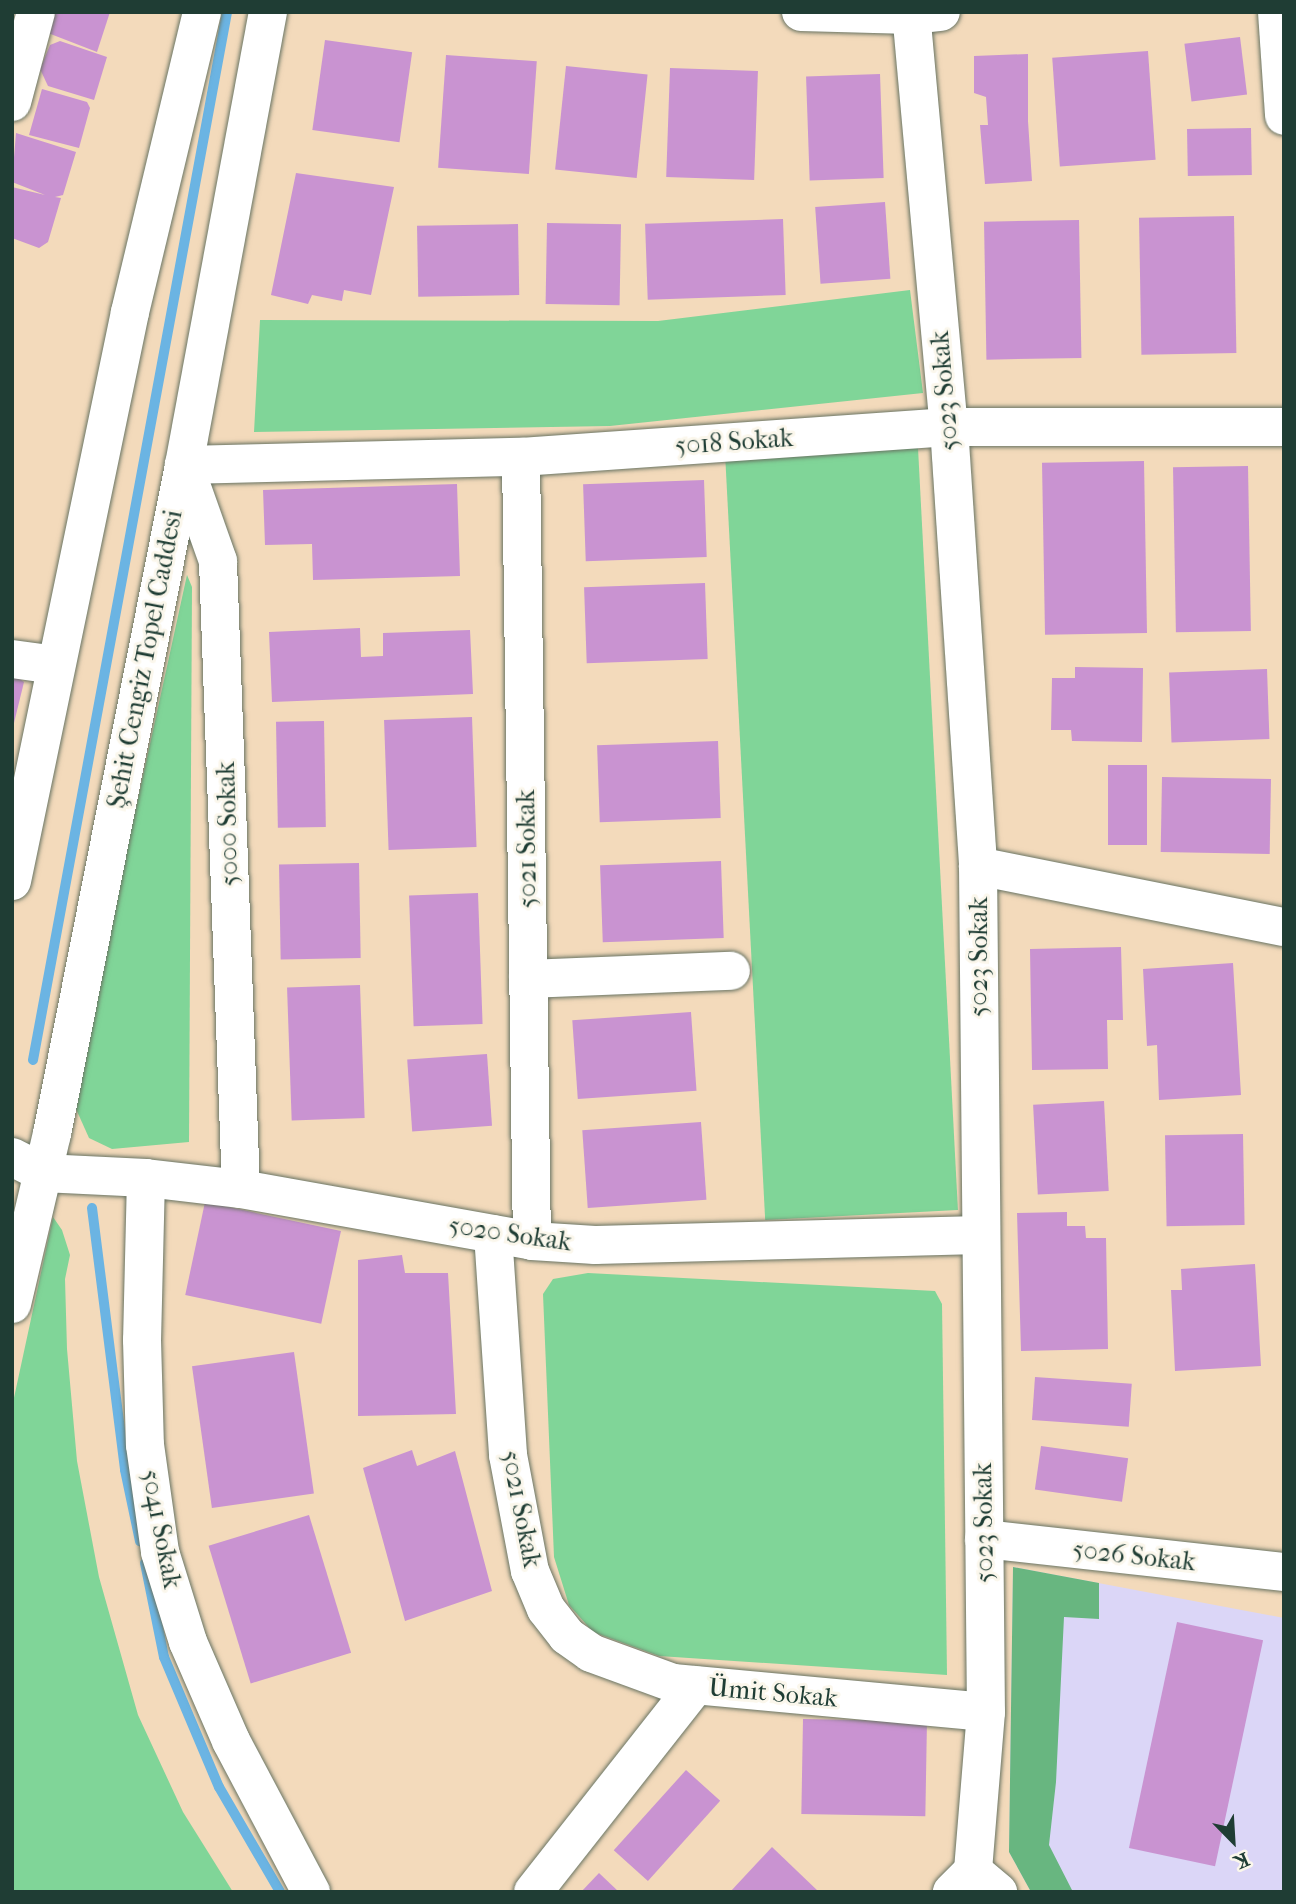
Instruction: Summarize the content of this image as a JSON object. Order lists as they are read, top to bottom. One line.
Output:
{"streets":{"street":["5023 Sokak","5018 Sokak","Şehit Cengiz Topel Caddesi","5000 Sokak","5021 Sokak","5020 Sokak","5041 Sokak","5026 Sokak","Ümit Sokak"]},"crossings":[["5023 Sokak","5018 Sokak"],["5023 Sokak","5020 Sokak"],["5023 Sokak","5026 Sokak"],["5023 Sokak","Ümit Sokak"],["5018 Sokak","Şehit Cengiz Topel Caddesi"],["5018 Sokak","5000 Sokak"],["5018 Sokak","5021 Sokak"],["Şehit Cengiz Topel Caddesi","5000 Sokak"],["Şehit Cengiz Topel Caddesi","5020 Sokak"],["5000 Sokak","5020 Sokak"],["5021 Sokak","5020 Sokak"],["5021 Sokak","Ümit Sokak"],["5020 Sokak","5041 Sokak"]],"north":"bottom right"}
